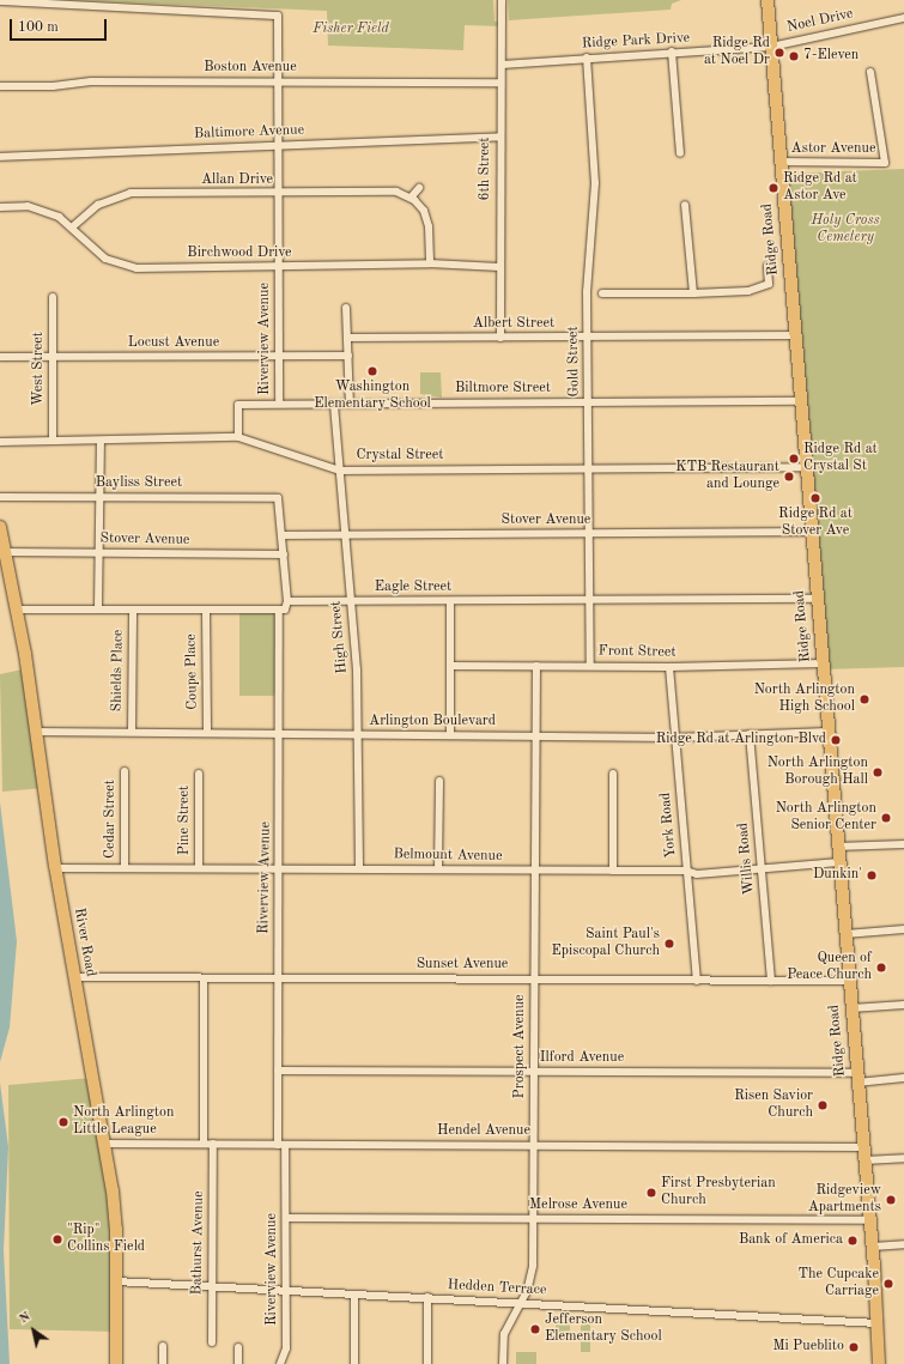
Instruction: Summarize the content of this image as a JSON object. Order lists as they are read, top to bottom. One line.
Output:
{"streets":{"main road":["Ridge Road","River Road"],"street":["Noel Drive","Ridge Park Drive","Boston Avenue","Baltimore Avenue","Astor Avenue","6th Street","Allan Drive","Birchwood Drive","Albert Street","Riverview Avenue","Locust Avenue","Gold Street","West Street","Biltmore Street","Crystal Street","Bayliss Street","Stover Avenue","Eagle Street","High Street","Front Street","Shields Place","Coupe Place","Arlington Boulevard","Cedar Street","Pine Street","York Road","Belmount Avenue","Willis Road","Sunset Avenue","Prospect Avenue","Ilford Avenue","Hendel Avenue","Melrose Avenue","Bathurst Avenue","Hedden Terrace"]},"crossings":[["Noel Drive","Ridge Park Drive"],["Noel Drive","Ridge Road"],["Ridge Park Drive","6th Street"],["Ridge Park Drive","Ridge Road"],["Ridge Park Drive","Gold Street"],["Boston Avenue","6th Street"],["Boston Avenue","Riverview Avenue"],["Baltimore Avenue","6th Street"],["Baltimore Avenue","Riverview Avenue"],["Astor Avenue","Ridge Road"],["6th Street","Birchwood Drive"],["6th Street","Albert Street"],["Allan Drive","Birchwood Drive"],["Allan Drive","Riverview Avenue"],["Ridge Road","Albert Street"],["Ridge Road","Biltmore Street"],["Ridge Road","Crystal Street"],["Ridge Road","Stover Avenue"],["Ridge Road","Eagle Street"],["Ridge Road","Front Street"],["Ridge Road","Arlington Boulevard"],["Ridge Road","Belmount Avenue"],["Ridge Road","Sunset Avenue"],["Ridge Road","Ilford Avenue"],["Ridge Road","Hendel Avenue"],["Ridge Road","Melrose Avenue"],["Ridge Road","Hedden Terrace"],["Birchwood Drive","Riverview Avenue"],["Albert Street","Gold Street"],["Riverview Avenue","Locust Avenue"],["Riverview Avenue","Biltmore Street"],["Riverview Avenue","Arlington Boulevard"],["Riverview Avenue","Belmount Avenue"],["Riverview Avenue","Sunset Avenue"],["Riverview Avenue","Ilford Avenue"],["Riverview Avenue","Hendel Avenue"],["Riverview Avenue","Melrose Avenue"],["Riverview Avenue","Hedden Terrace"],["Locust Avenue","West Street"],["Gold Street","Biltmore Street"],["Gold Street","Crystal Street"],["Gold Street","Stover Avenue"],["Gold Street","Eagle Street"],["Gold Street","Front Street"],["West Street","Crystal Street"],["Biltmore Street","Crystal Street"],["Biltmore Street","High Street"],["Crystal Street","High Street"],["Bayliss Street","Stover Avenue"],["Stover Avenue","High Street"],["Stover Avenue","River Road"],["Eagle Street","High Street"],["High Street","Arlington Boulevard"],["High Street","Belmount Avenue"],["Front Street","York Road"],["Front Street","Prospect Avenue"],["Shields Place","Arlington Boulevard"],["Coupe Place","Arlington Boulevard"],["Arlington Boulevard","York Road"],["Arlington Boulevard","Willis Road"],["Arlington Boulevard","River Road"],["Arlington Boulevard","Prospect Avenue"],["Cedar Street","Belmount Avenue"],["Pine Street","Belmount Avenue"],["York Road","Belmount Avenue"],["York Road","Sunset Avenue"],["Belmount Avenue","Willis Road"],["Belmount Avenue","River Road"],["Belmount Avenue","Prospect Avenue"],["Willis Road","Sunset Avenue"],["River Road","Sunset Avenue"],["River Road","Hendel Avenue"],["River Road","Hedden Terrace"],["Sunset Avenue","Prospect Avenue"],["Prospect Avenue","Ilford Avenue"],["Prospect Avenue","Hendel Avenue"],["Prospect Avenue","Melrose Avenue"],["Prospect Avenue","Hedden Terrace"],["Hendel Avenue","Bathurst Avenue"],["Bathurst Avenue","Hedden Terrace"]],"parks":["Fisher Field","Holy Cross Cemetery"],"places":["Ridge Rd at Noel Dr","7-Eleven","Ridge Rd at Astor Ave","Washington Elementary School","Ridge Rd at Crystal St","KTB Restaurant and Lounge","Ridge Rd at Stover Ave","North Arlington High School","Ridge Rd at Arlington Blvd","North Arlington Borough Hall","North Arlington Senior Center","Dunkin'","Saint Paul's Episcopal Church","Queen of Peace Church","Risen Savior Church","North Arlington Little League","First Presbyterian Church","Ridgeview Apartments","\"Rip\" Collins Field","Bank of America","The Cupcake Carriage","Jefferson Elementary School","Mi Pueblito"],"scale_bar":"100 m","north":"top left"}
